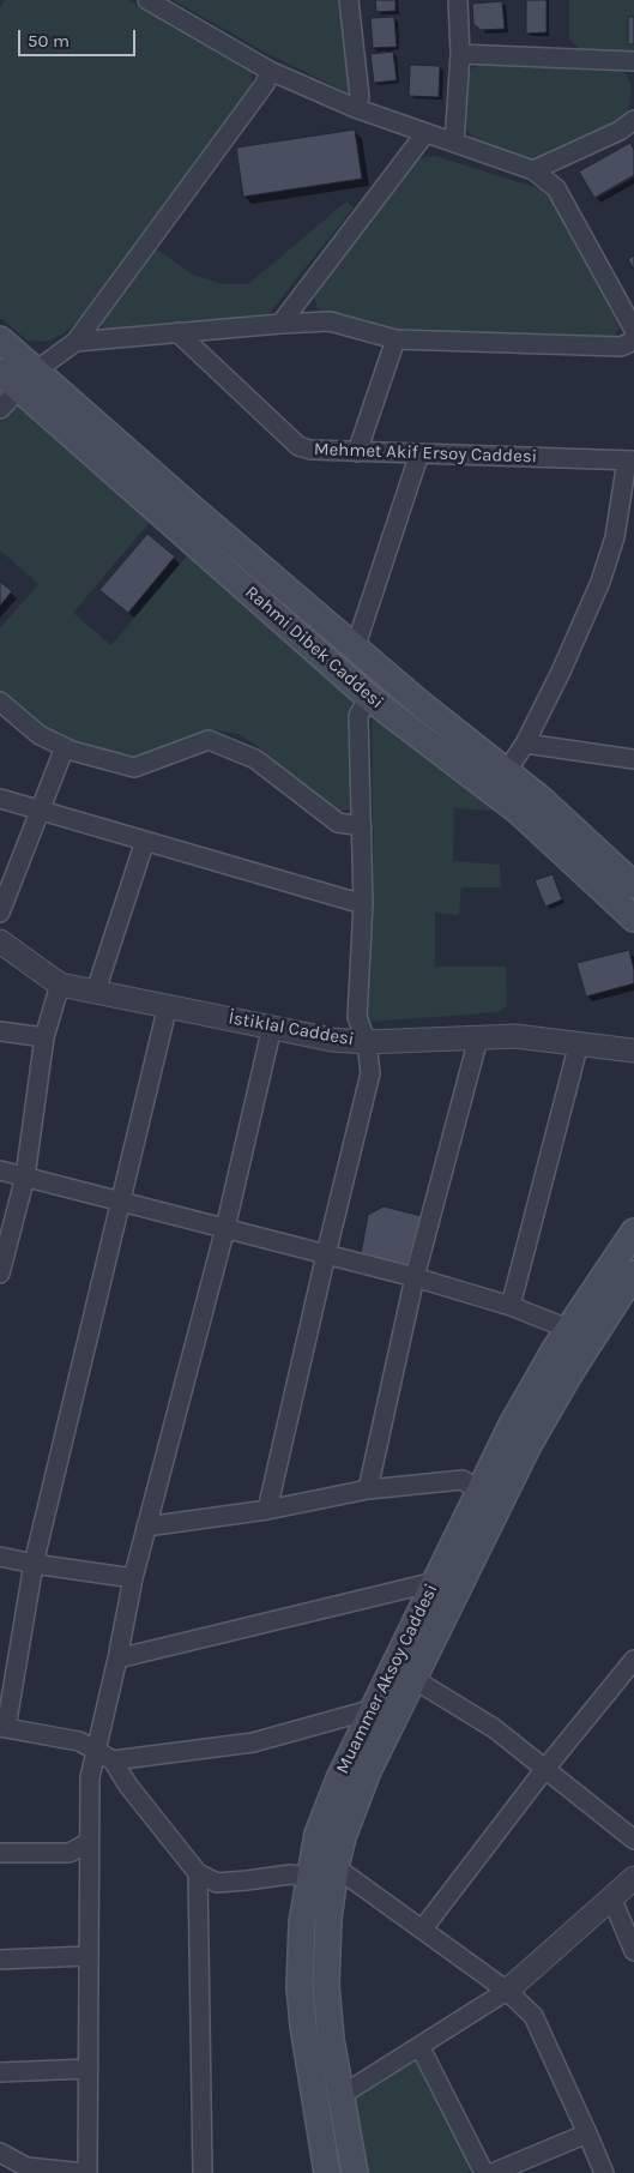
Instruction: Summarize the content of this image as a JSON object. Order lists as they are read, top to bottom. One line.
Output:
{"streets":{"main road":["Rahmi Dibek Caddesi","Muammer Aksoy Caddesi"],"street":["Mehmet Akif Ersoy Caddesi","İstiklal Caddesi"]},"scale_bar":"50 m"}
